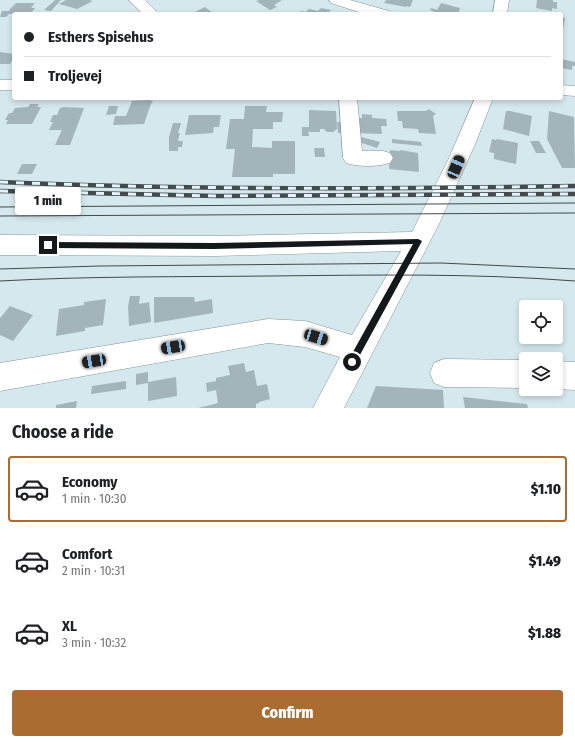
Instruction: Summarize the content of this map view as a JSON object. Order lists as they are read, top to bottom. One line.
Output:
{"page":{"banner":["Esthers Spisehus","Troljevej"],"bubble":"1 min","heading":"Choose a ride","list":[{"name":"Economy","note":"1 min · 10:30","value":"$1.10"},{"name":"Comfort","note":"2 min · 10:31","value":"$1.49"},{"name":"XL","note":"3 min · 10:32","value":"$1.88"}],"buttons":"Confirm"}}
